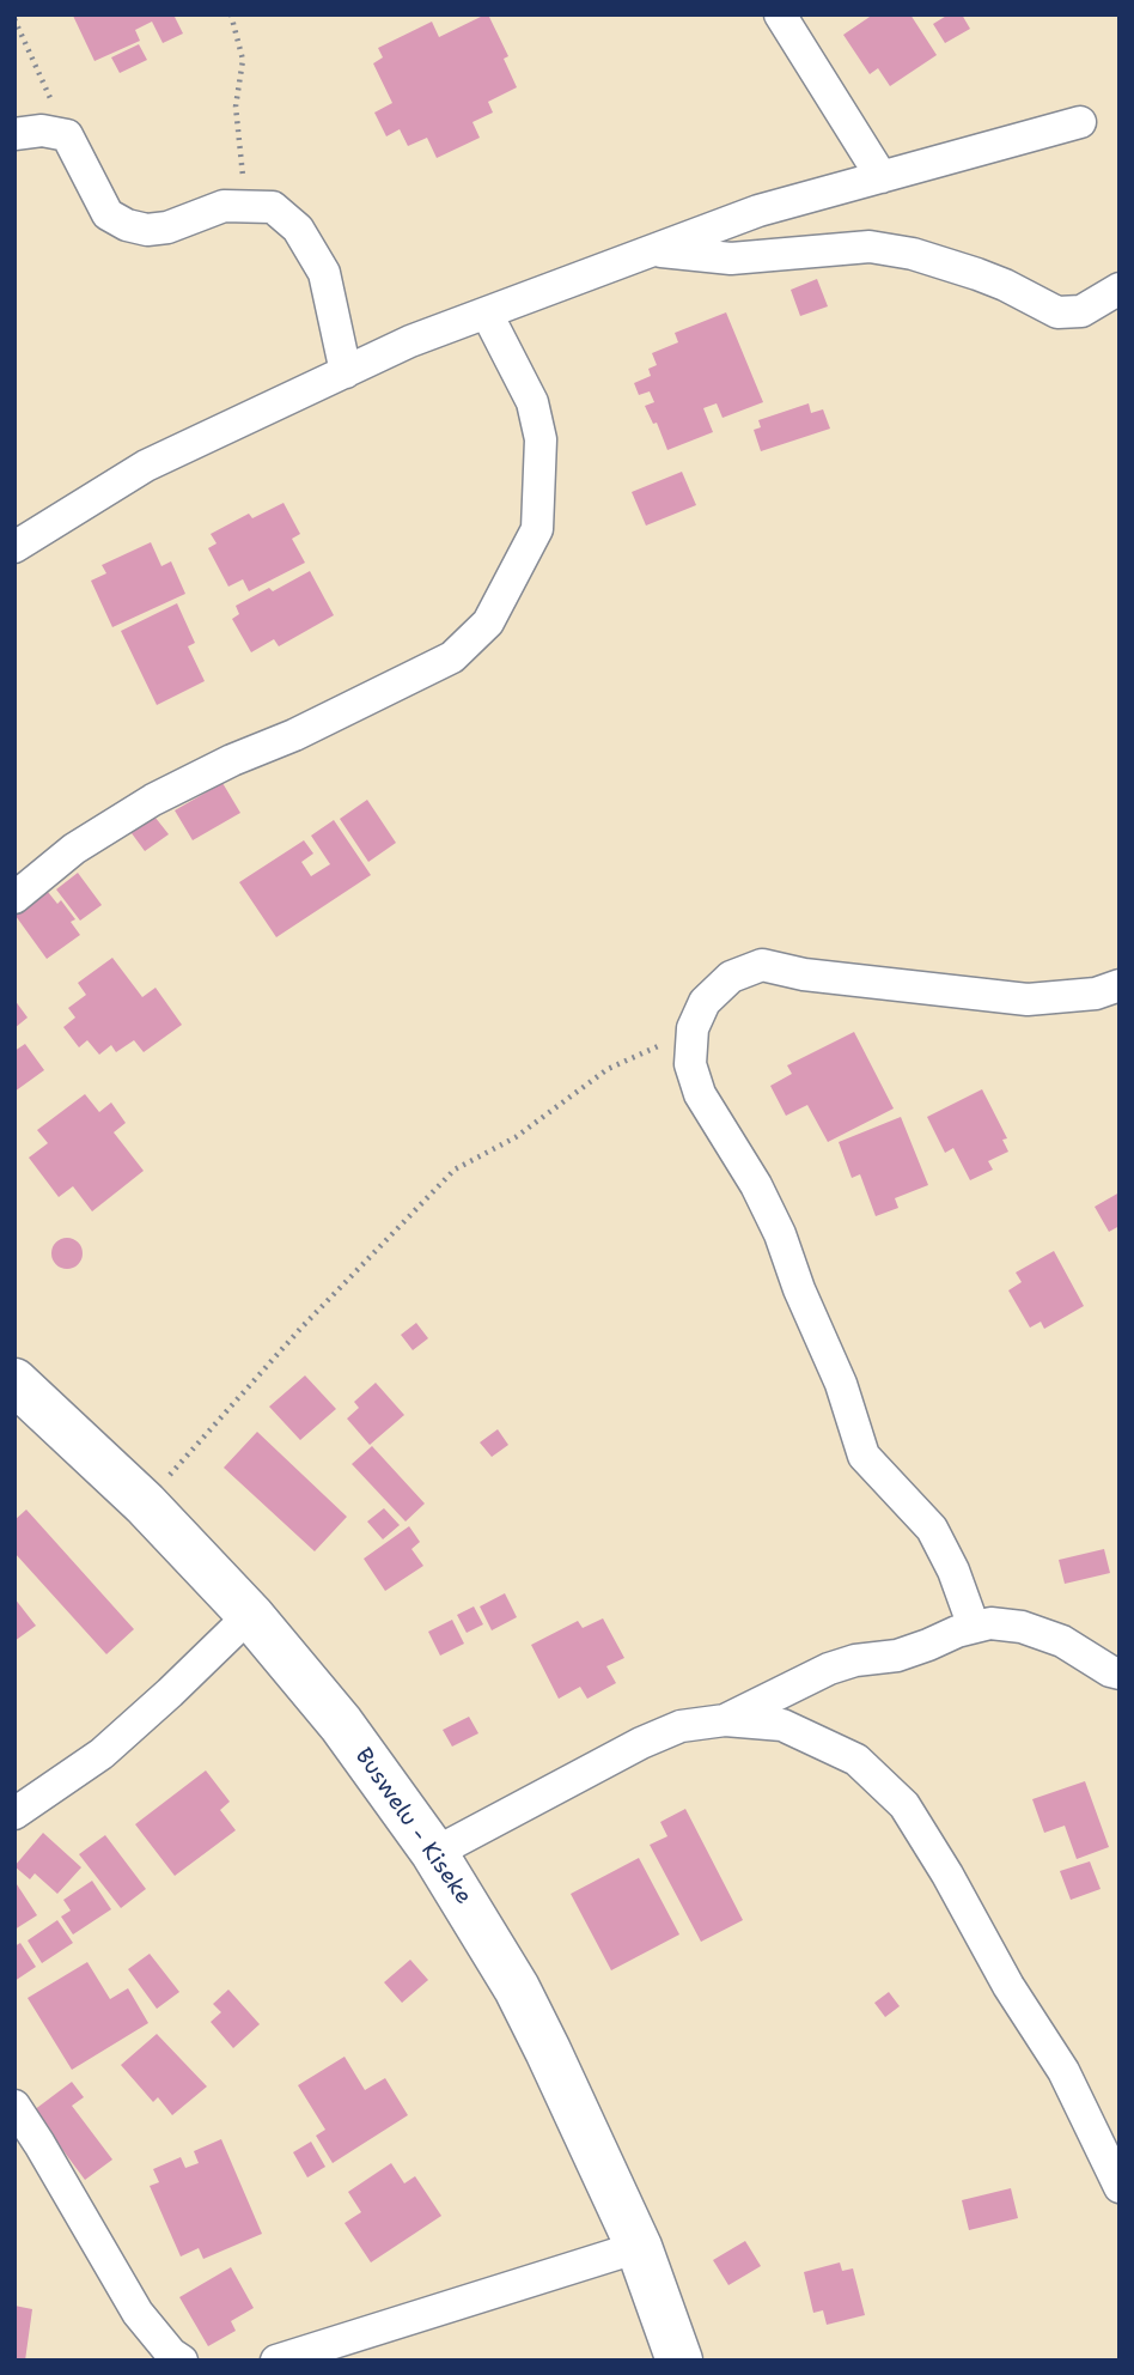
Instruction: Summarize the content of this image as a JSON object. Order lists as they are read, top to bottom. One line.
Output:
{"streets":{"main road":["Buswelu - Kiseke"]}}
